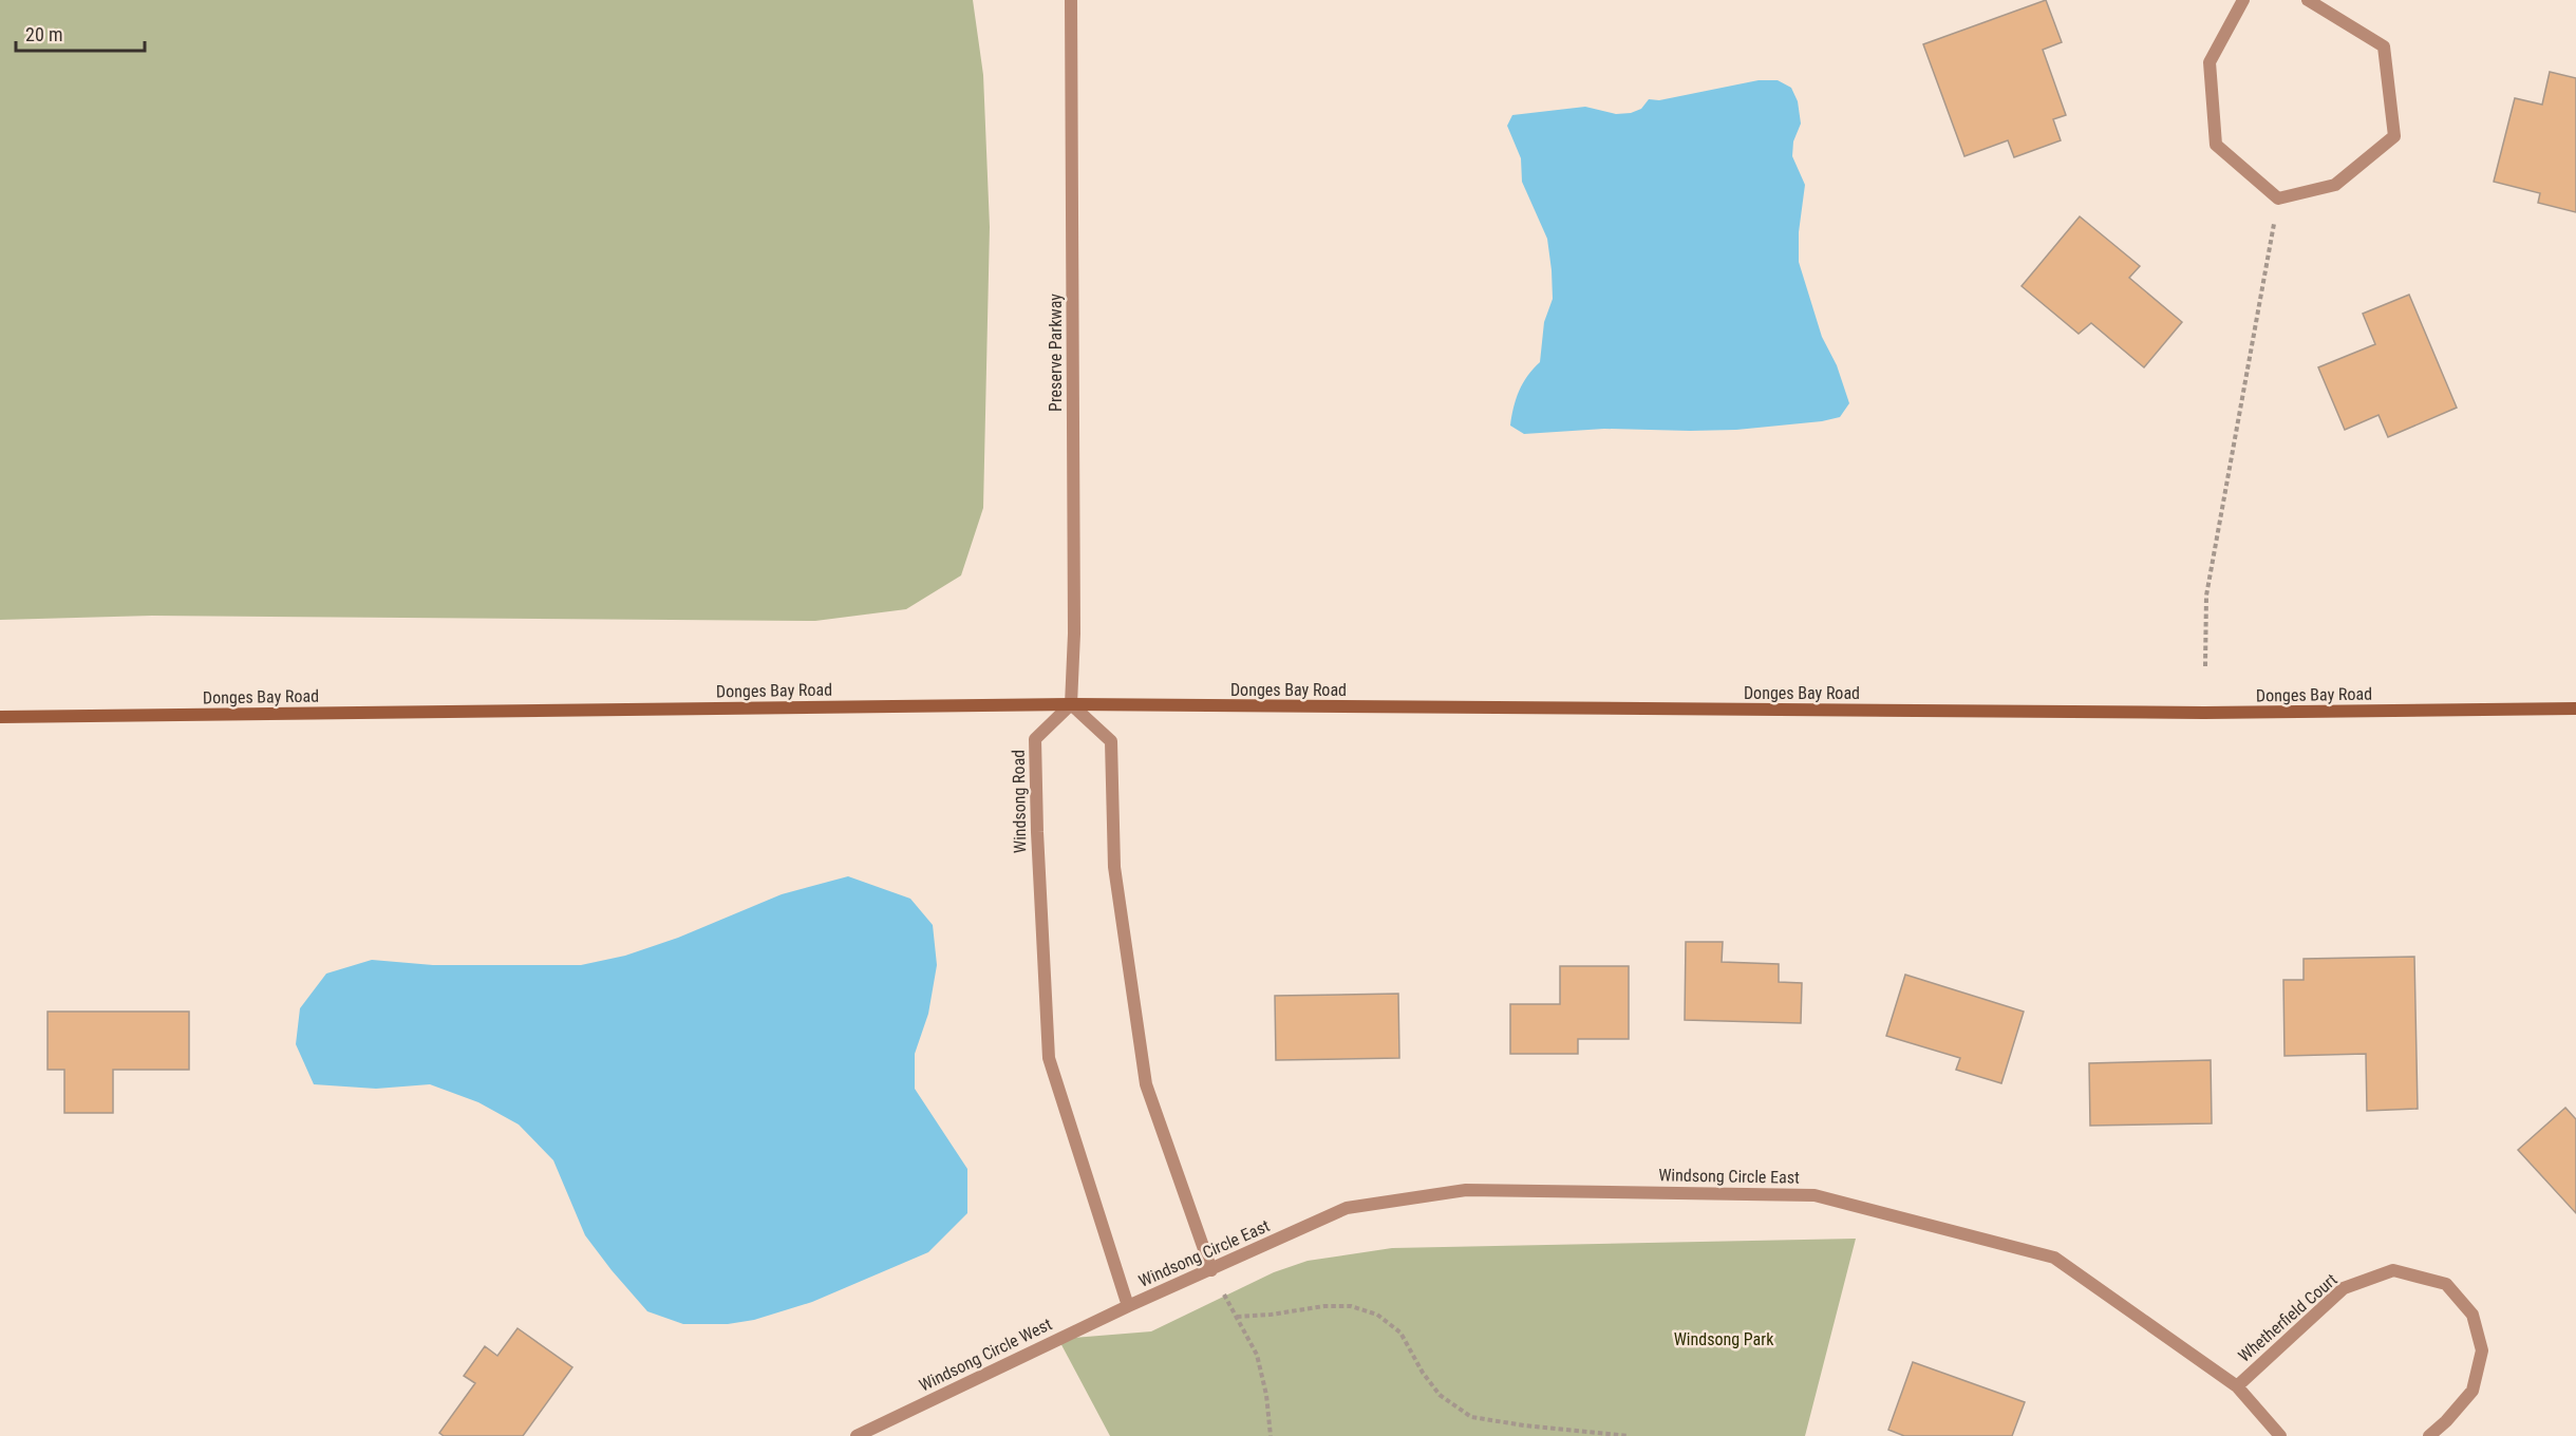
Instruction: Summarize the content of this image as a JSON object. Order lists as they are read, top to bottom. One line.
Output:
{"streets":{"street":["Preserve Parkway","Donges Bay Road","Windsong Road","Windsong Circle East","Whetherfield Court","Windsong Circle West"]},"crossings":[["Preserve Parkway","Donges Bay Road"],["Preserve Parkway","Windsong Road"],["Donges Bay Road","Windsong Road"],["Windsong Road","Windsong Circle East"],["Windsong Road","Windsong Circle West"],["Windsong Circle East","Whetherfield Court"],["Windsong Circle East","Windsong Circle West"]],"parks":["Windsong Park"],"scale_bar":"20 m"}
